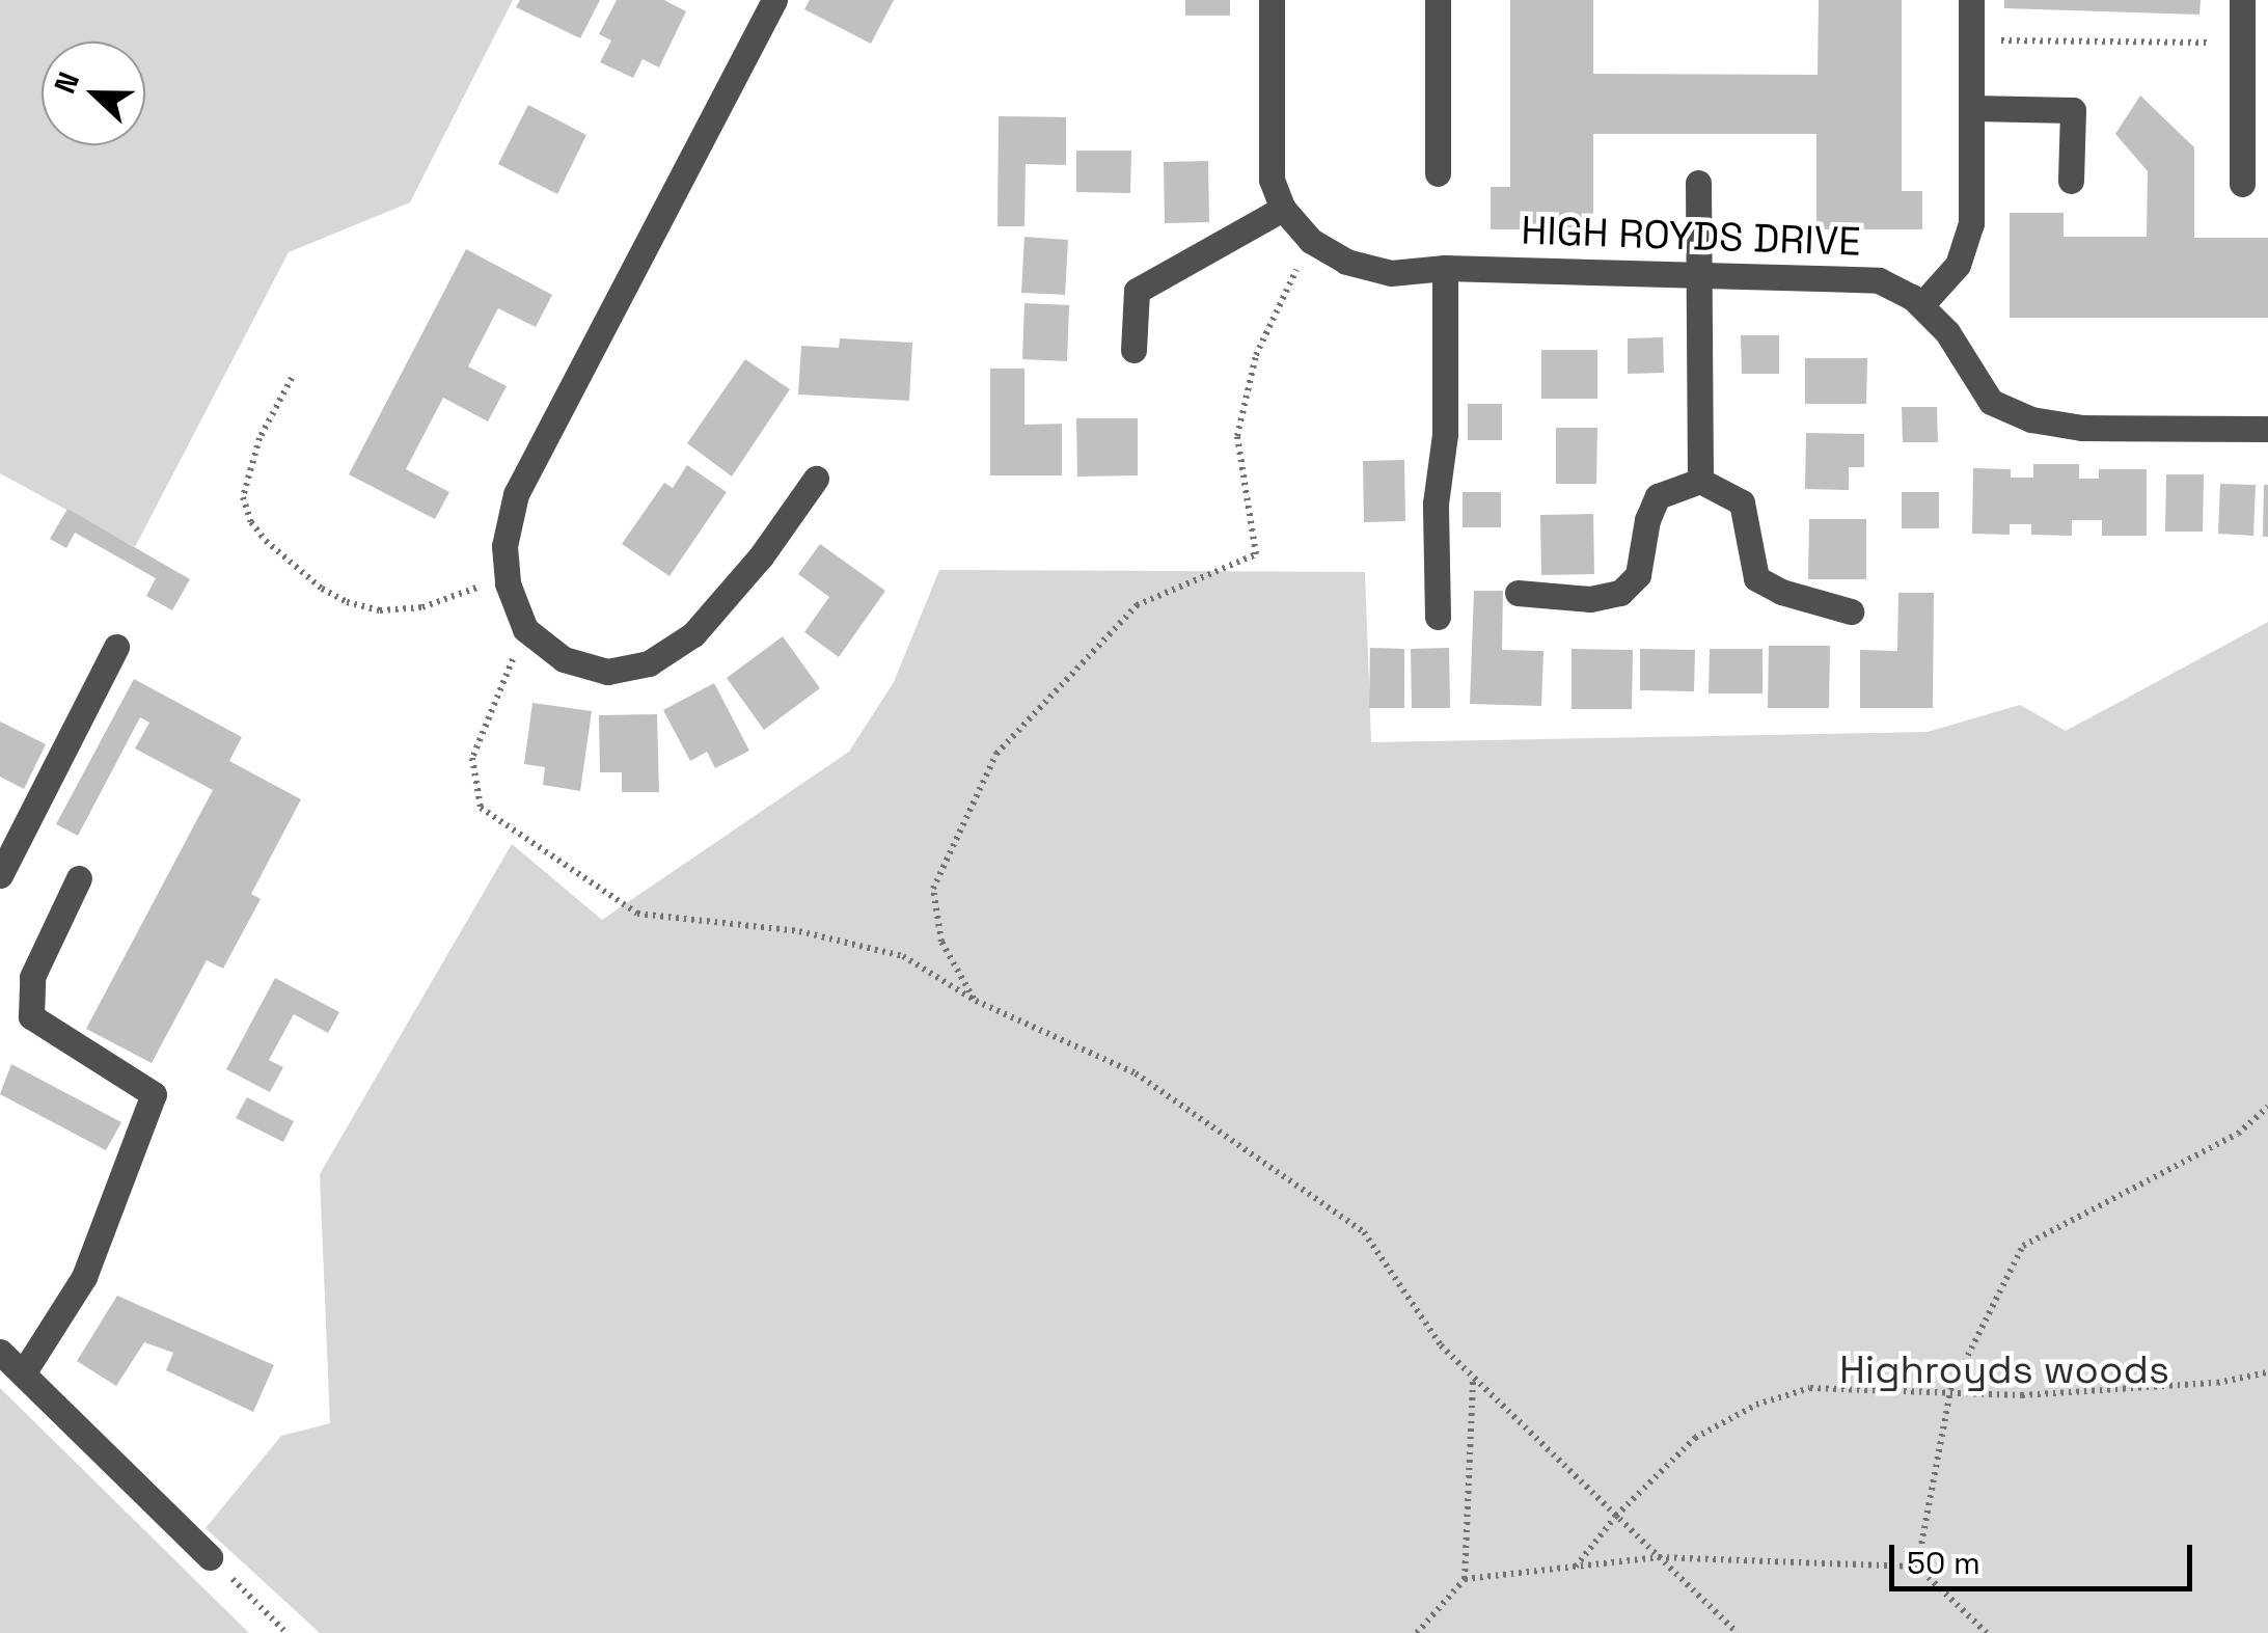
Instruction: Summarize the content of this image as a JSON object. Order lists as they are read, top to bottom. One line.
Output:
{"streets":{"street":["HIGH ROYDS DRIVE"]},"parks":["Highroyds woods"],"scale_bar":"50 m","north":"left"}
